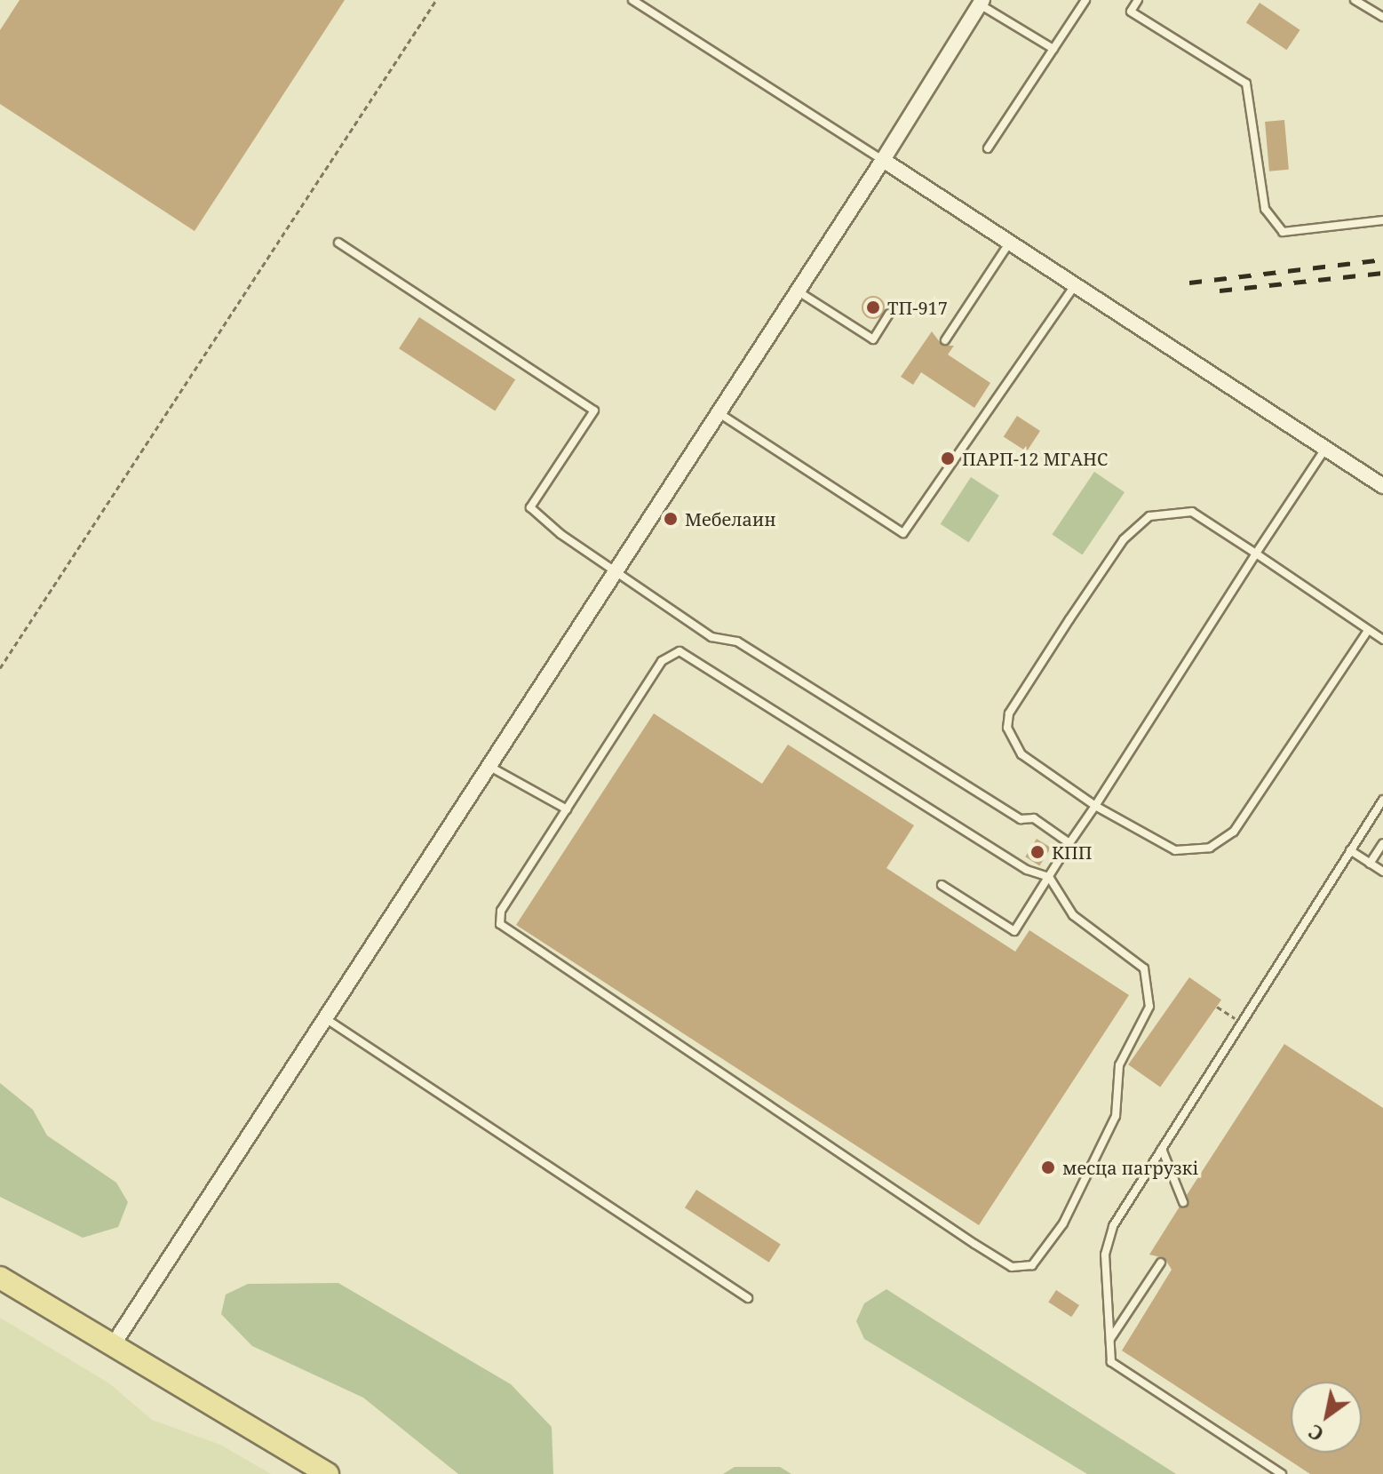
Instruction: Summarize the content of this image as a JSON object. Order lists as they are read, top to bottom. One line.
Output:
{"places":["ТП-917","ПАРП-12 МГАНС","Мебелаин","КПП","месца пагрузкі"],"north":"bottom left"}
